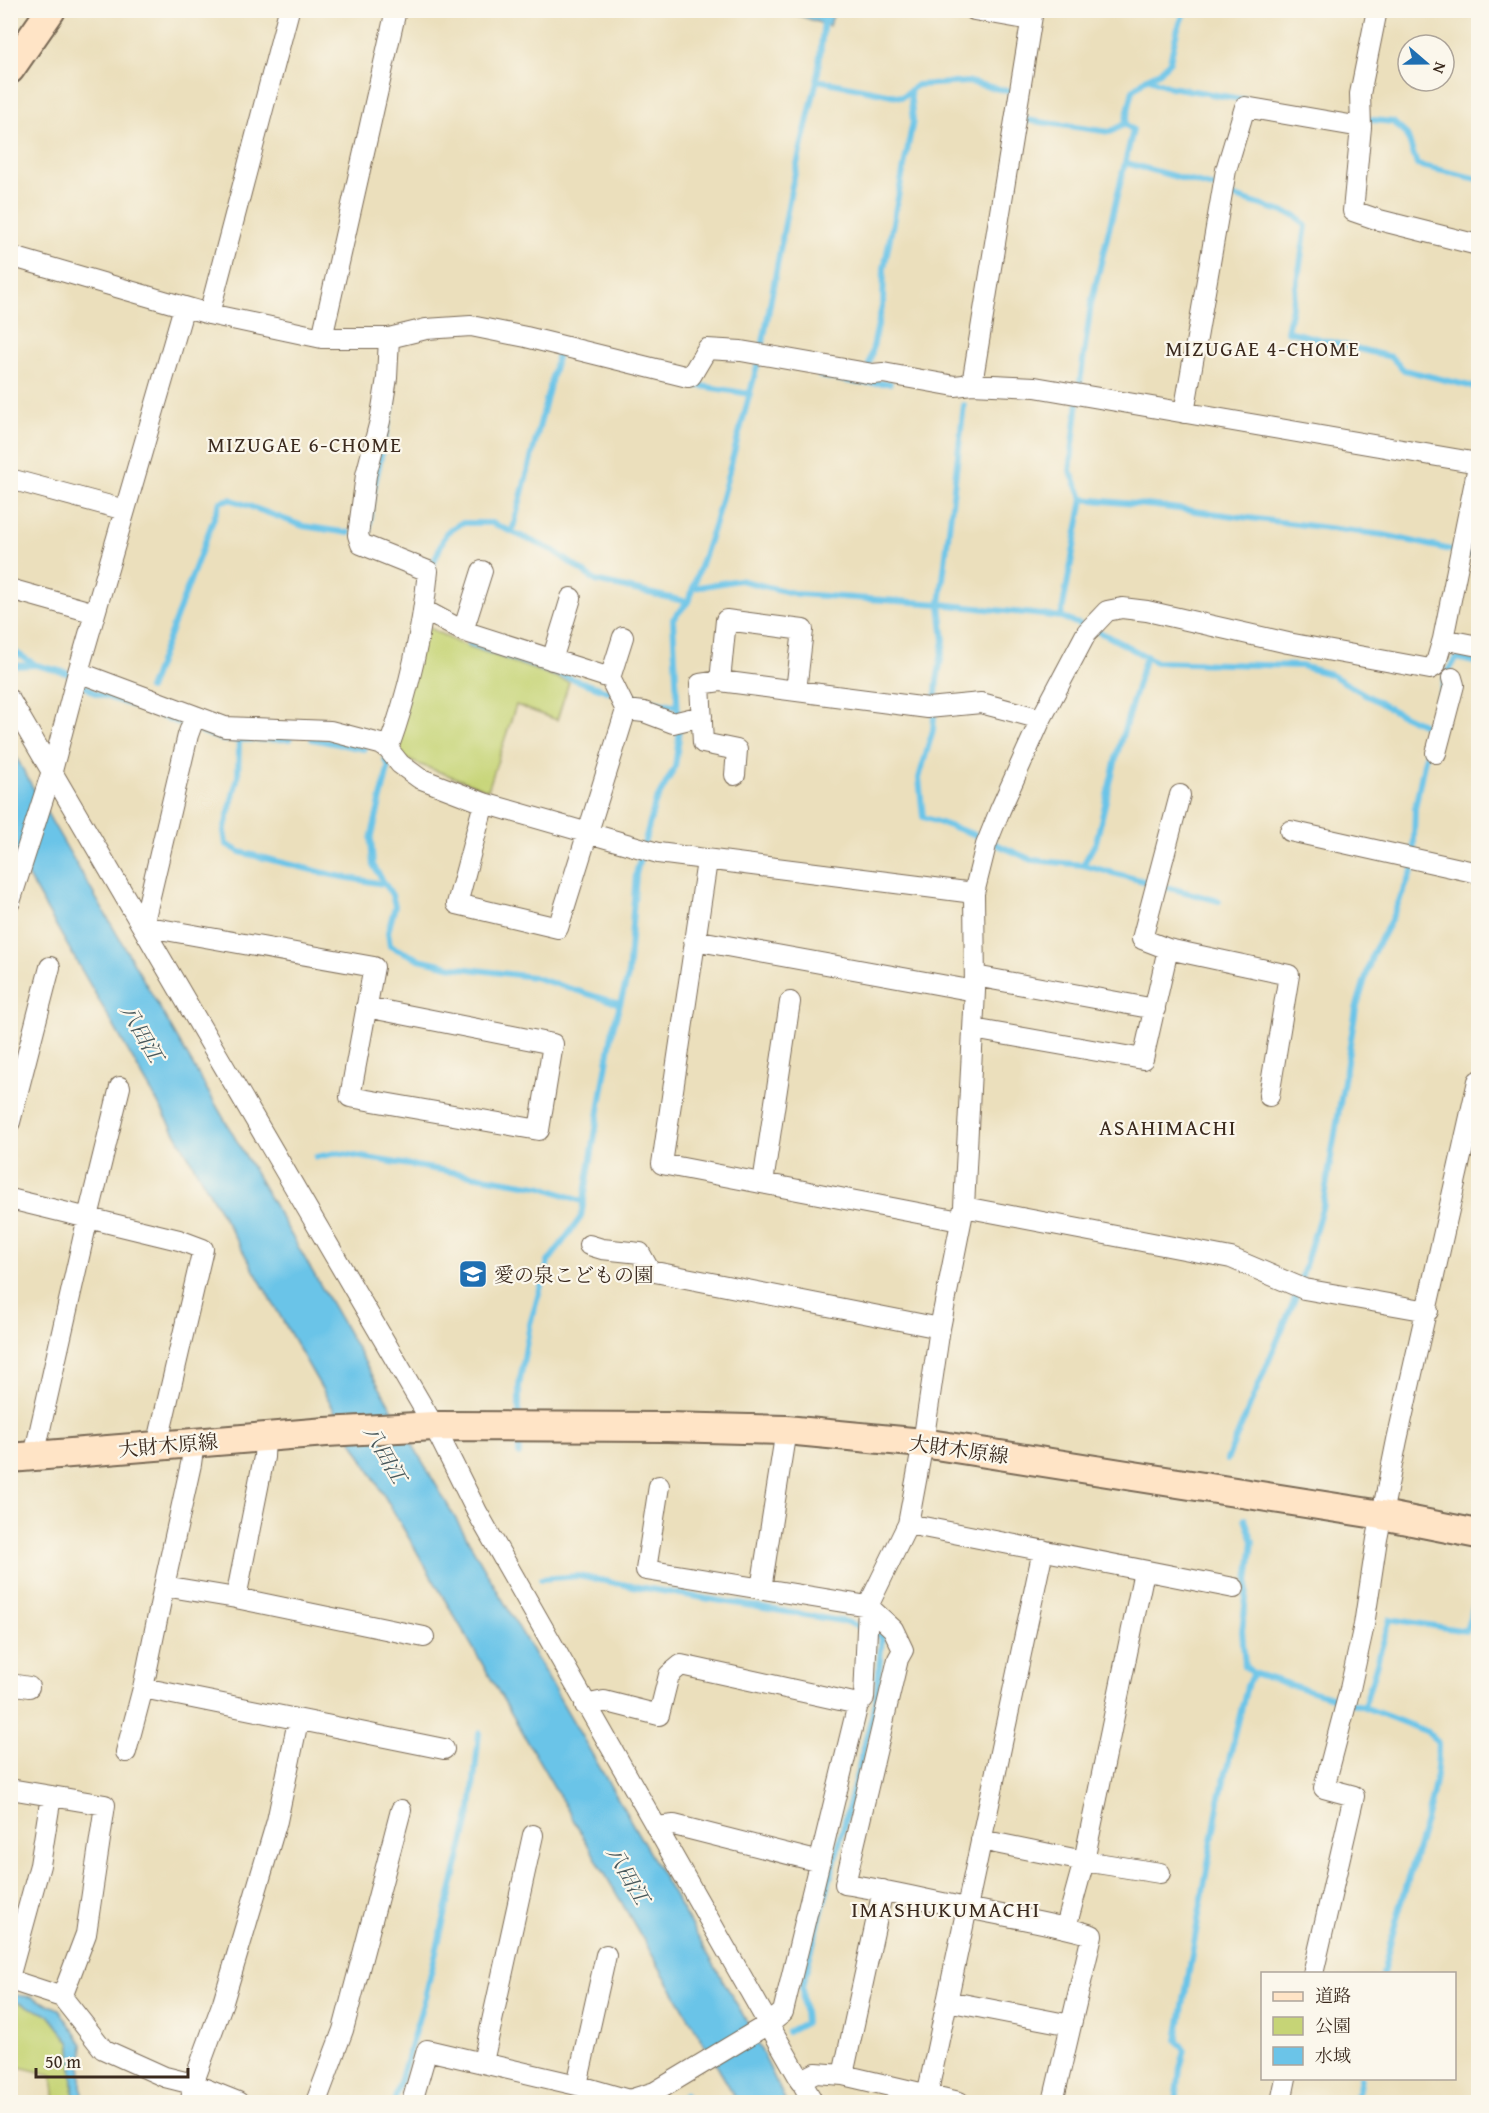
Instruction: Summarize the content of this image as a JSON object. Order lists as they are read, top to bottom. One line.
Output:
{"streets":{"street":["大財木原線"]},"districts":["MIZUGAE 4-CHOME","MIZUGAE 6-CHOME","ASAHIMACHI","IMASHUKUMACHI"],"water":["八田江"],"places":{"school or university":["愛の泉こどもの園"]},"legend":["道路","公園","水域"],"scale_bar":"50 m","north":"right"}
